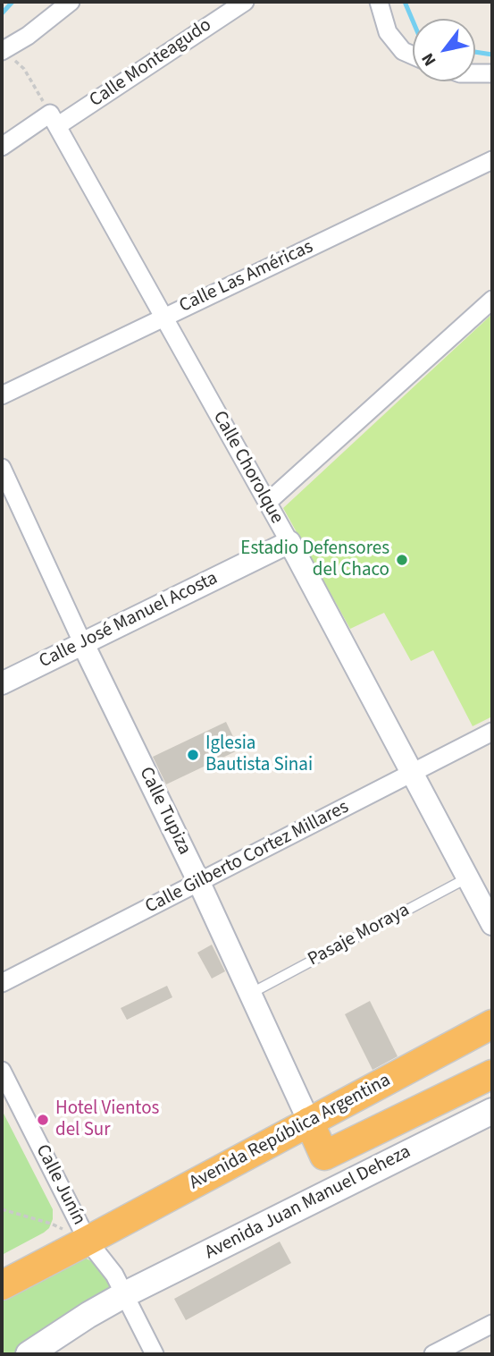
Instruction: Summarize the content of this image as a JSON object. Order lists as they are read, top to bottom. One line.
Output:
{"streets":{"highway":["Calle Tupiza","Avenida República Argentina"],"main road":["Avenida Juan Manuel Deheza"],"street":["Calle Monteagudo","Calle Las Américas","Calle Chorolque","Calle José Manuel Acosta","Calle Gilberto Cortez Millares","Calle Junín"],"lane":["Pasaje Moraya"]},"crossings":[["Calle Monteagudo","Calle Chorolque"],["Calle Las Américas","Calle Chorolque"],["Calle Chorolque","Calle José Manuel Acosta"],["Calle Chorolque","Calle Gilberto Cortez Millares"],["Calle Chorolque","Pasaje Moraya"],["Calle José Manuel Acosta","Calle Tupiza"],["Calle Tupiza","Calle Gilberto Cortez Millares"],["Calle Tupiza","Pasaje Moraya"],["Calle Tupiza","Avenida República Argentina"],["Avenida República Argentina","Calle Junín"],["Calle Junín","Avenida Juan Manuel Deheza"]],"places":["Estadio Defensores del Chaco","Iglesia Bautista Sinai","Hotel Vientos del Sur"],"north":"bottom left"}
